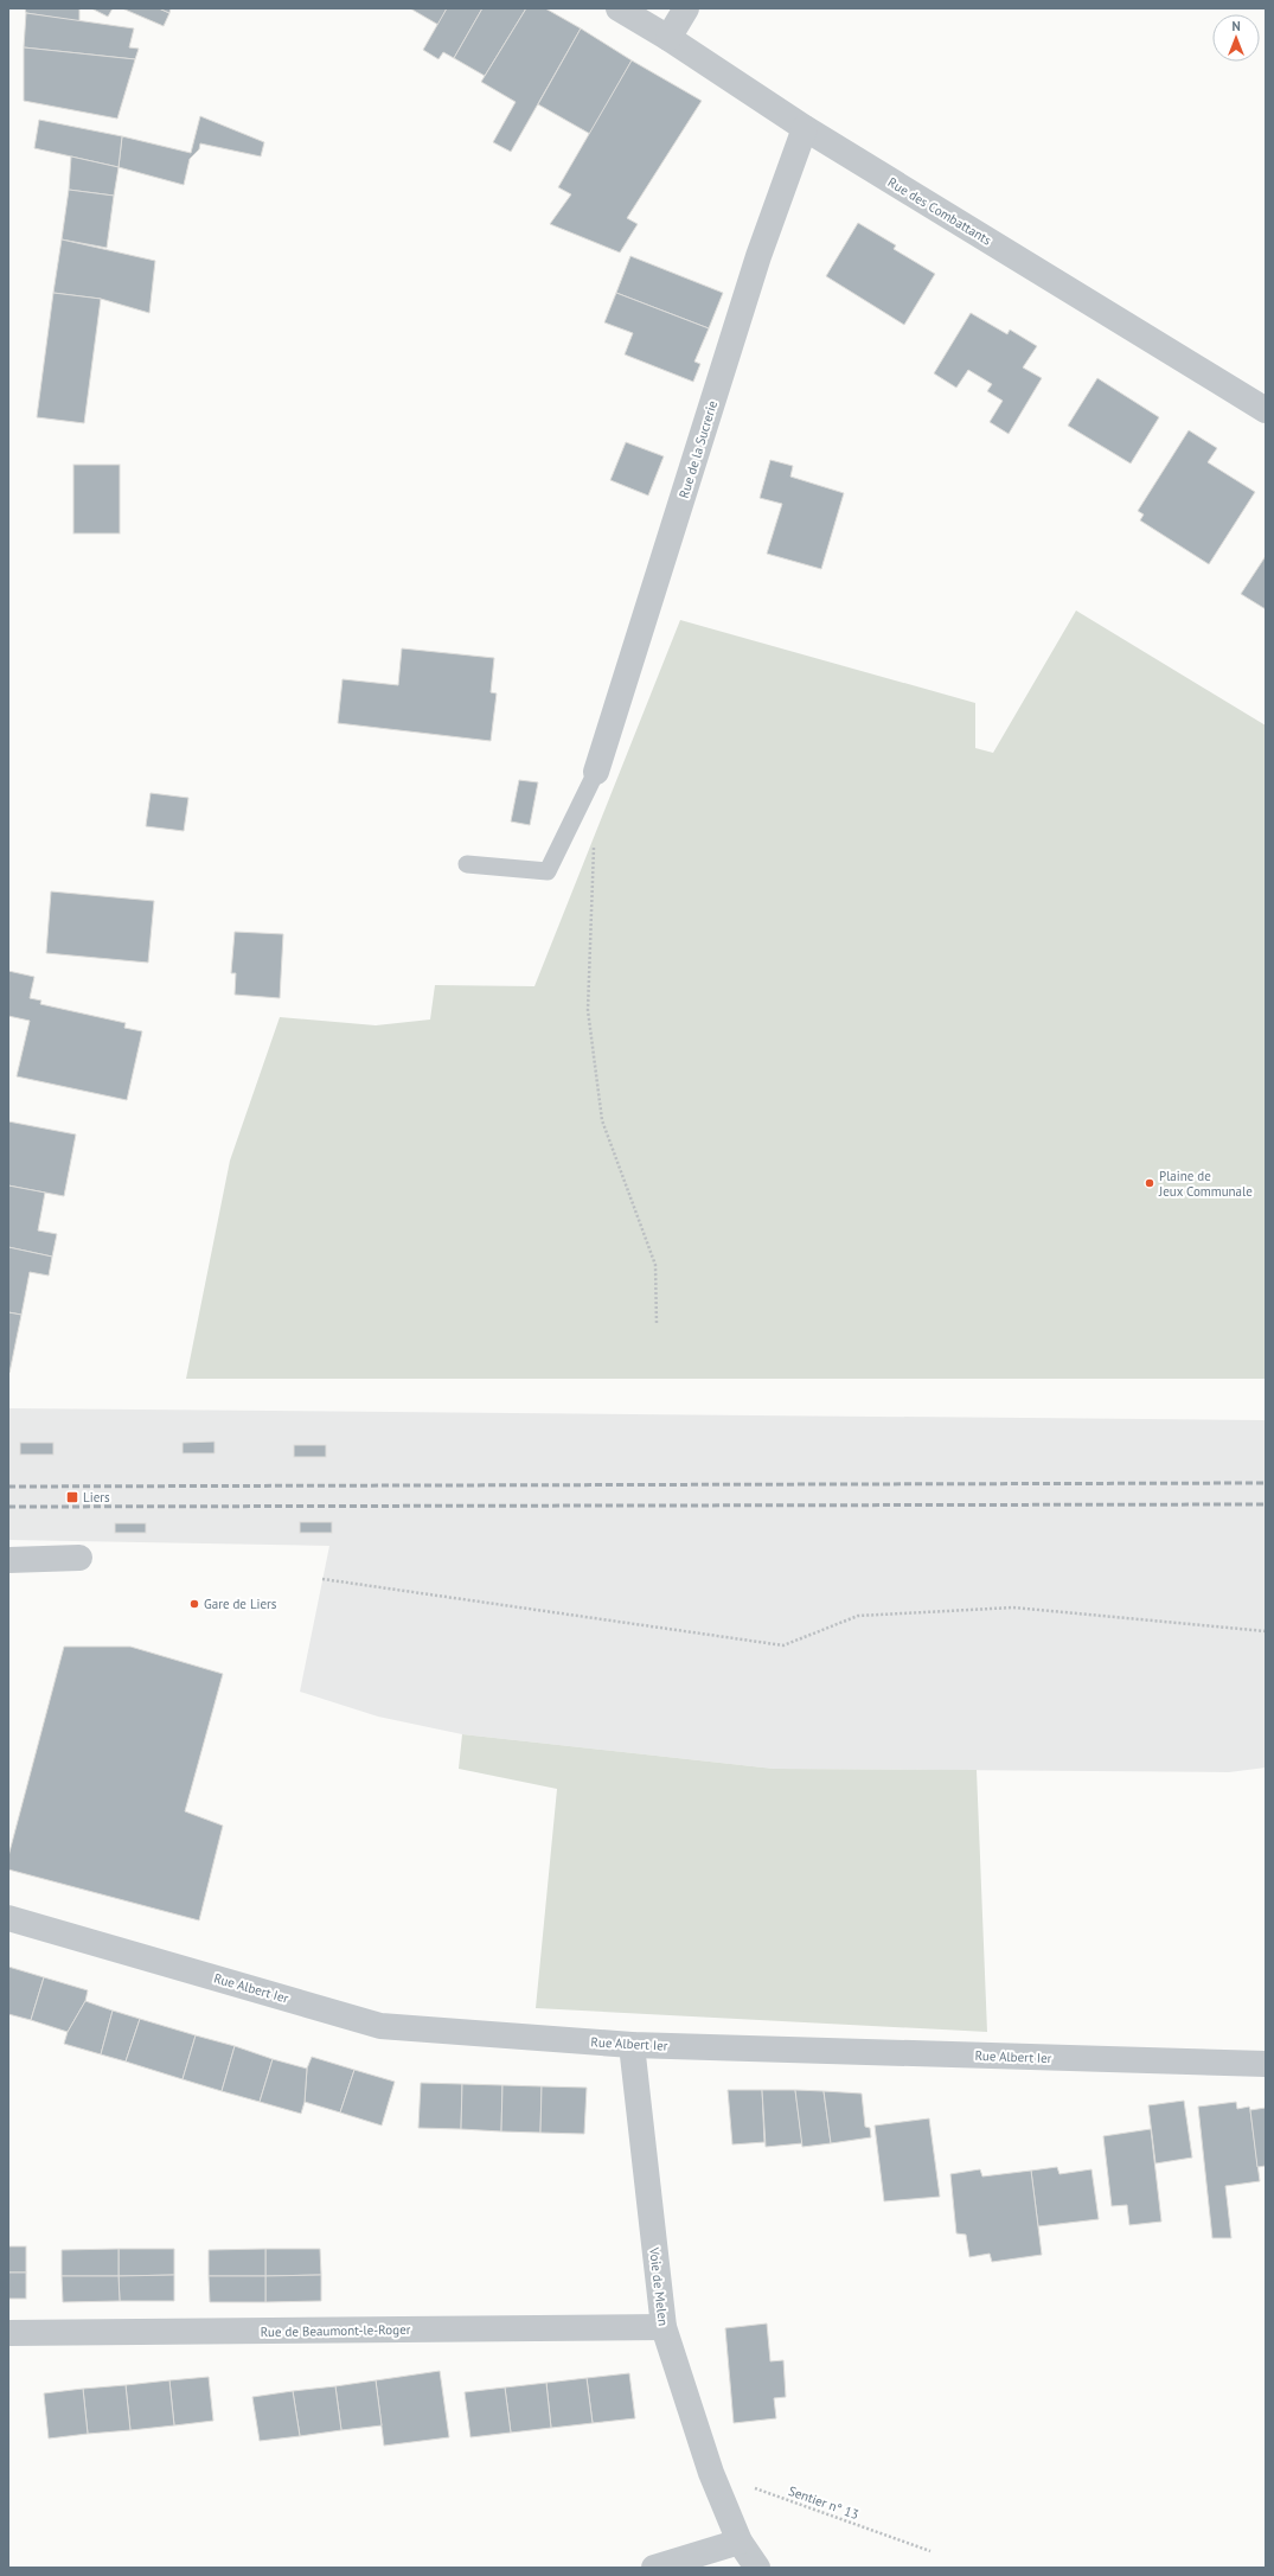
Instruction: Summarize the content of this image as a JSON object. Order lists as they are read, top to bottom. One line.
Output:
{"streets":{"street":["Rue des Combattants","Rue de la Sucrerie","Rue Albert Ier","Voie de Melen","Rue de Beaumont-le-Roger"],"path":["Sentier n° 13"]},"crossings":[["Rue des Combattants","Rue de la Sucrerie"],["Rue Albert Ier","Voie de Melen"],["Voie de Melen","Rue de Beaumont-le-Roger"],["Voie de Melen","Sentier n° 13"]],"places":{"other":["Plaine de Jeux Communale","Gare de Liers"],"transit":["Liers"]},"north":"top"}
